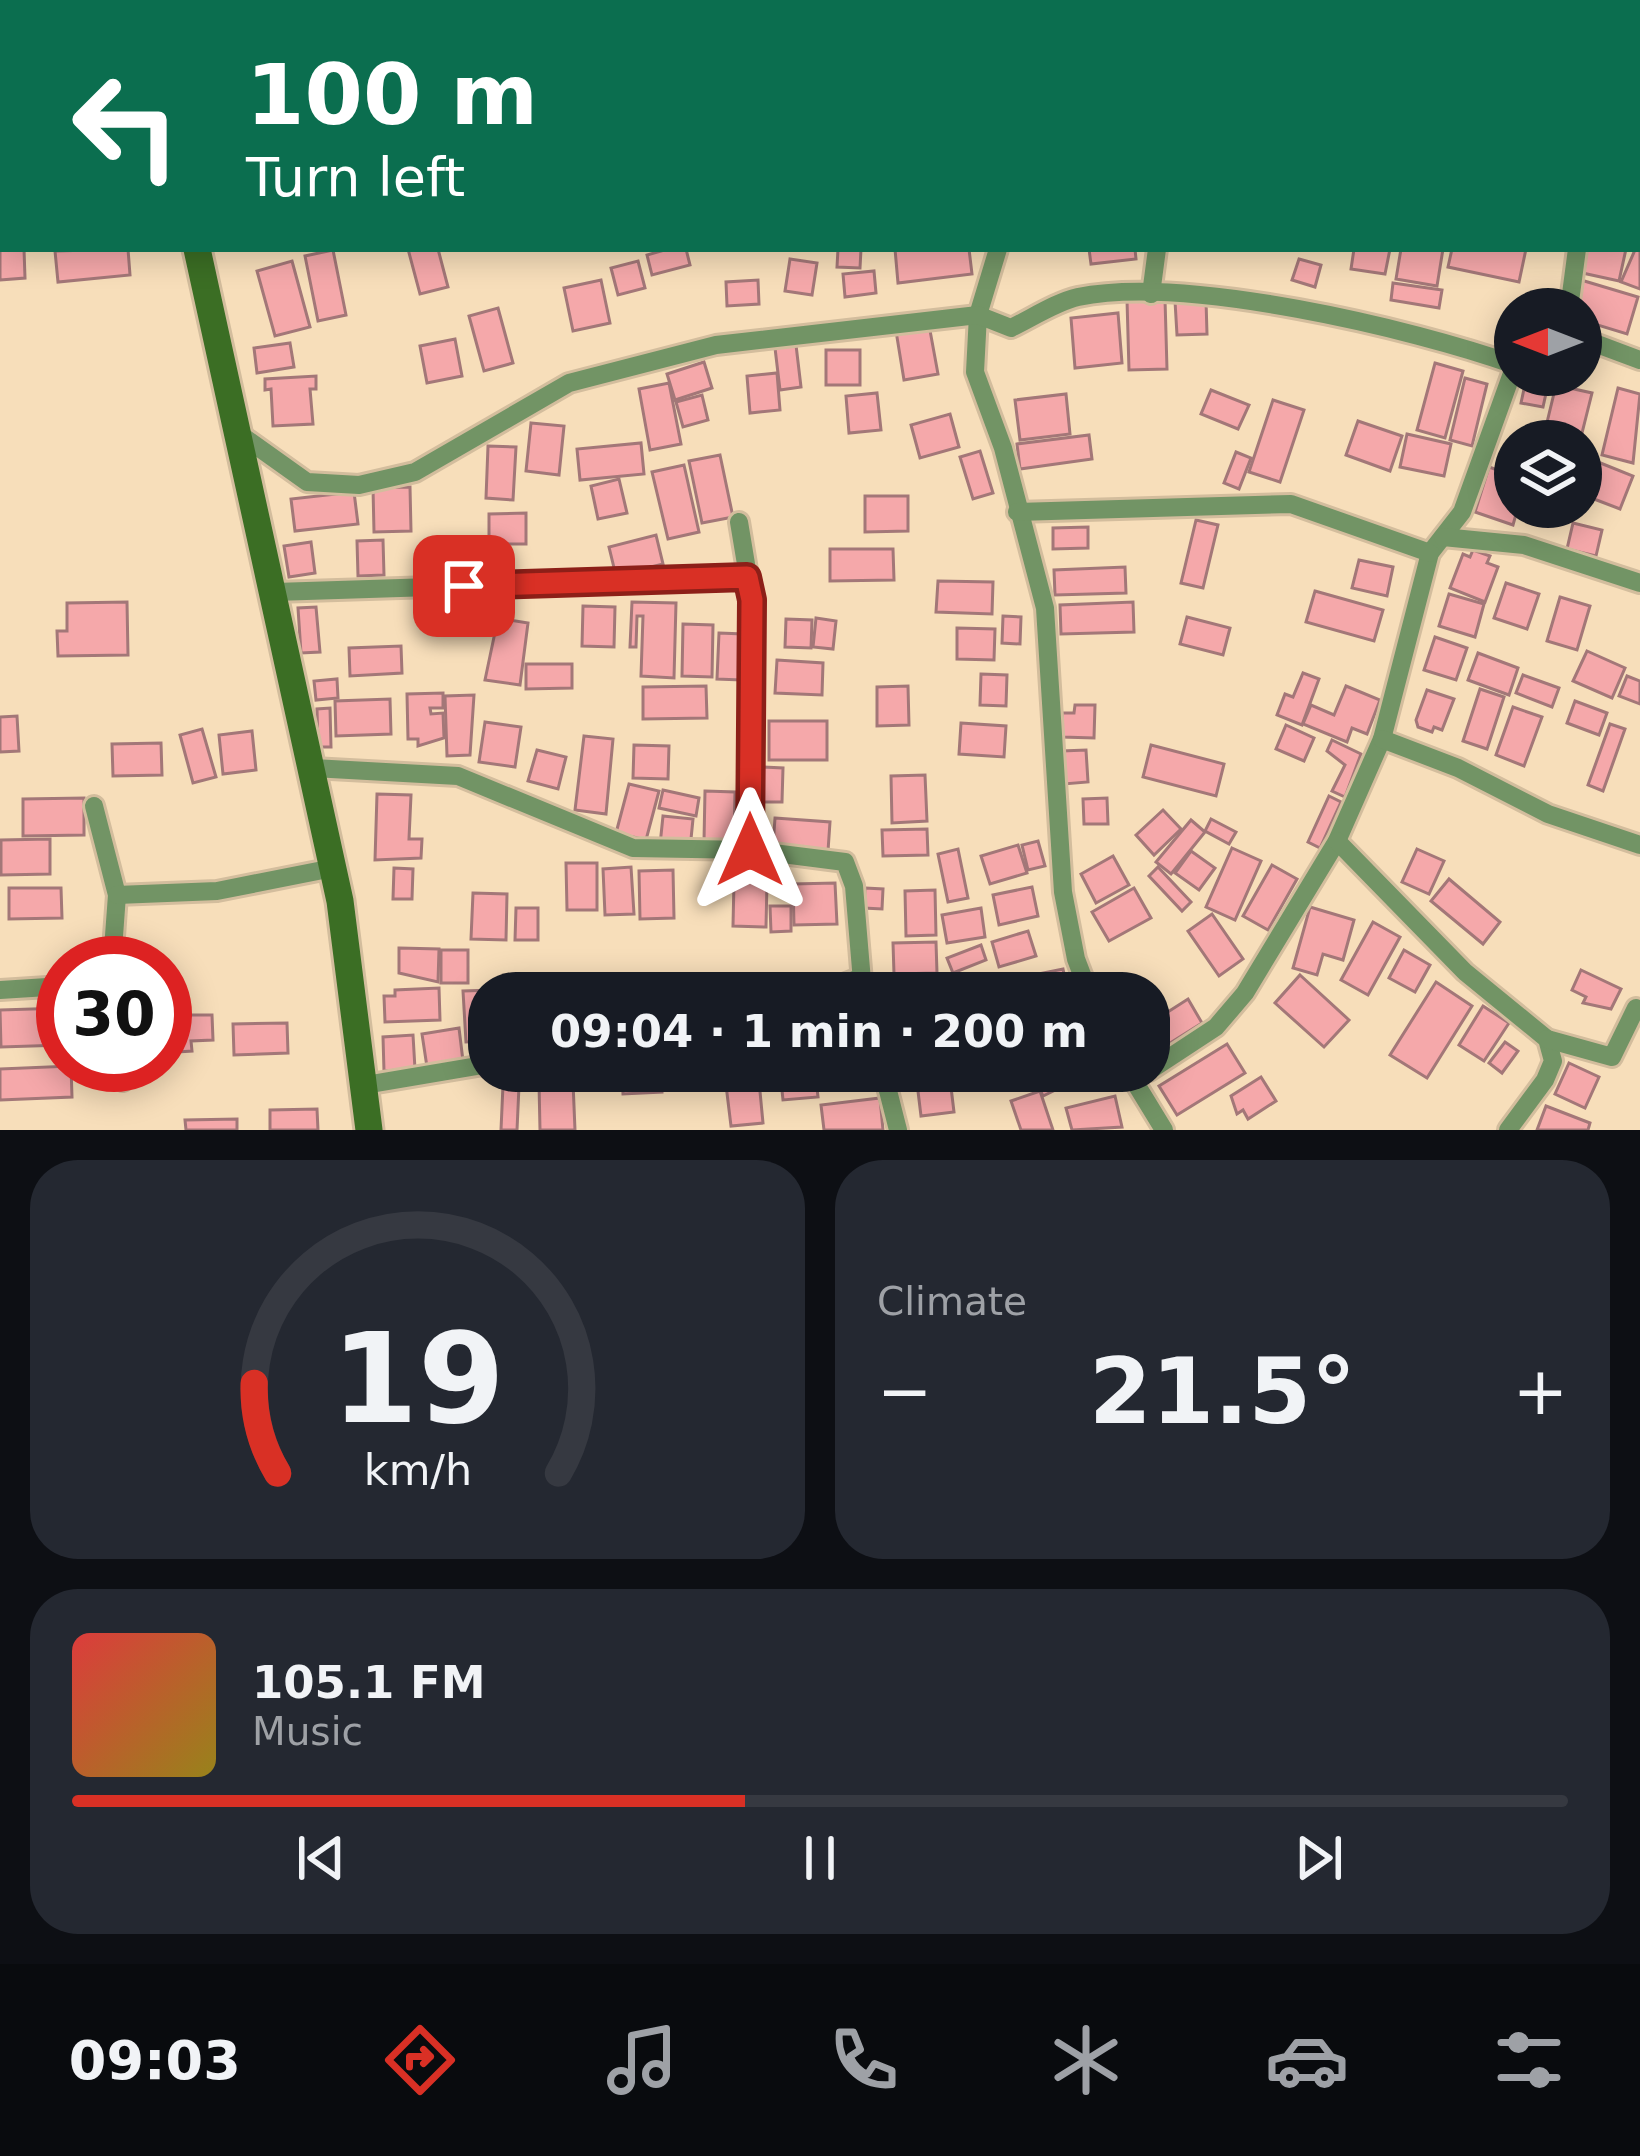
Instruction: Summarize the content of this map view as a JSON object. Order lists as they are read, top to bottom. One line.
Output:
{"north":"left","page":{"turn":["100 m","Turn left"],"limit":"30","trip":"09:04 · 1 min · 200 m","tile":"Climate","heat":["−","21.5°","+"],"song":["105.1 FM","Music"],"tabs":"09:03","gauge":["19","km/h"]}}
